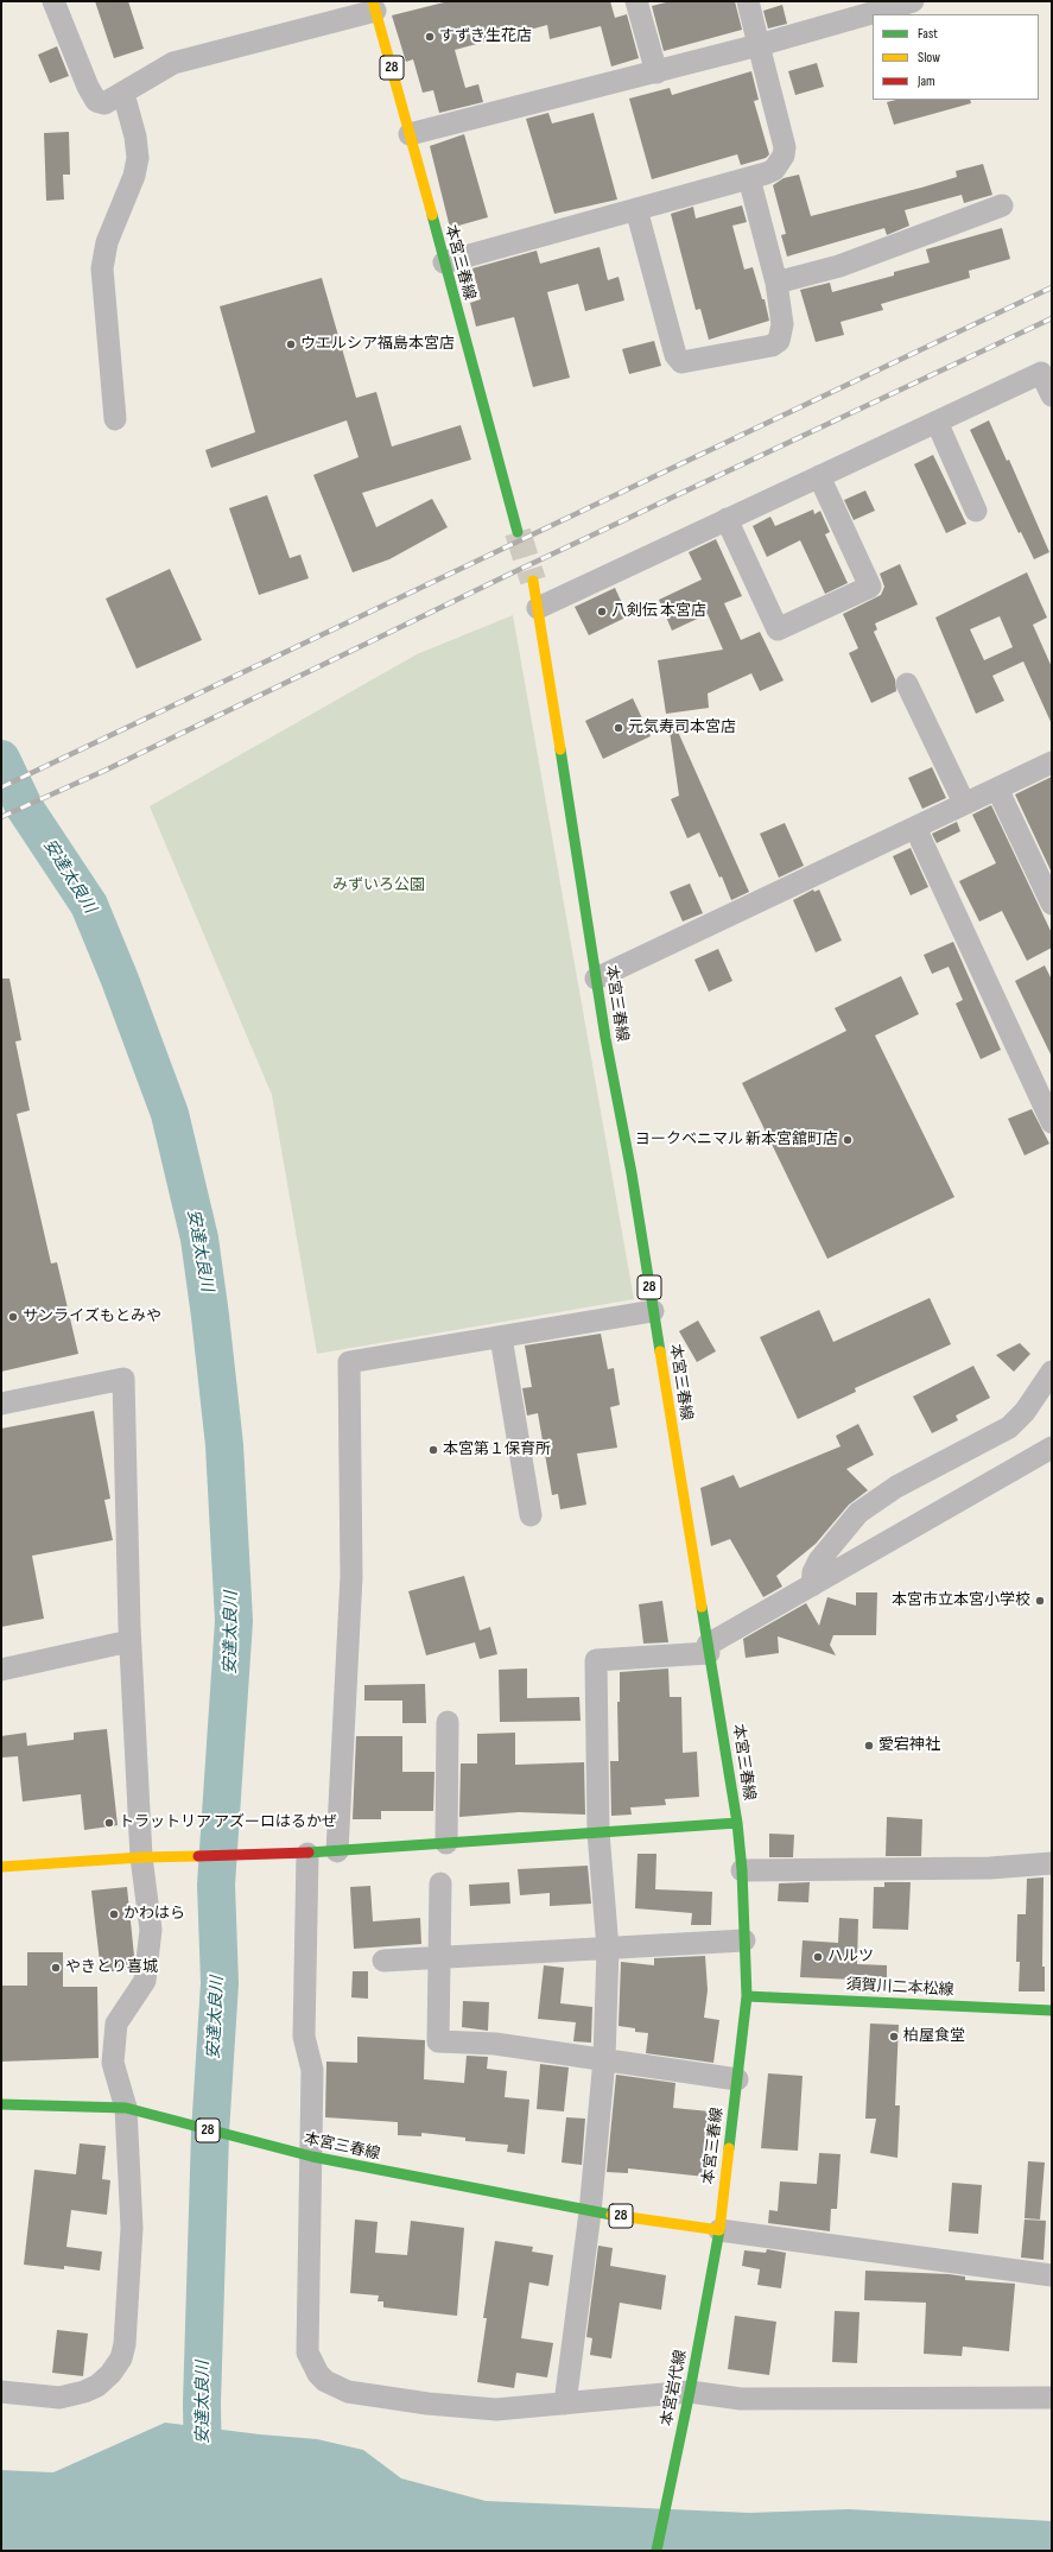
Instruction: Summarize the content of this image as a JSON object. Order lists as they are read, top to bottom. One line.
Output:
{"streets":{"main road":["28","本宮三春線","須賀川二本松線","本宮岩代線"]},"crossings":[["本宮三春線","須賀川二本松線"],["本宮三春線","本宮岩代線"]],"water":["安達太良川"],"parks":["みずいろ公園"],"places":["すずき生花店","ウエルシア福島本宮店","八剣伝 本宮店","元気寿司本宮店","ヨークベニマル 新本宮舘町店","サンライズもとみや","本宮第１保育所","本宮市立本宮小学校","愛宕神社","トラットリア アズーロはるかぜ","かわはら","ハルツ","やきとり喜城","柏屋食堂"],"legend":["Fast","Slow","Jam"]}
